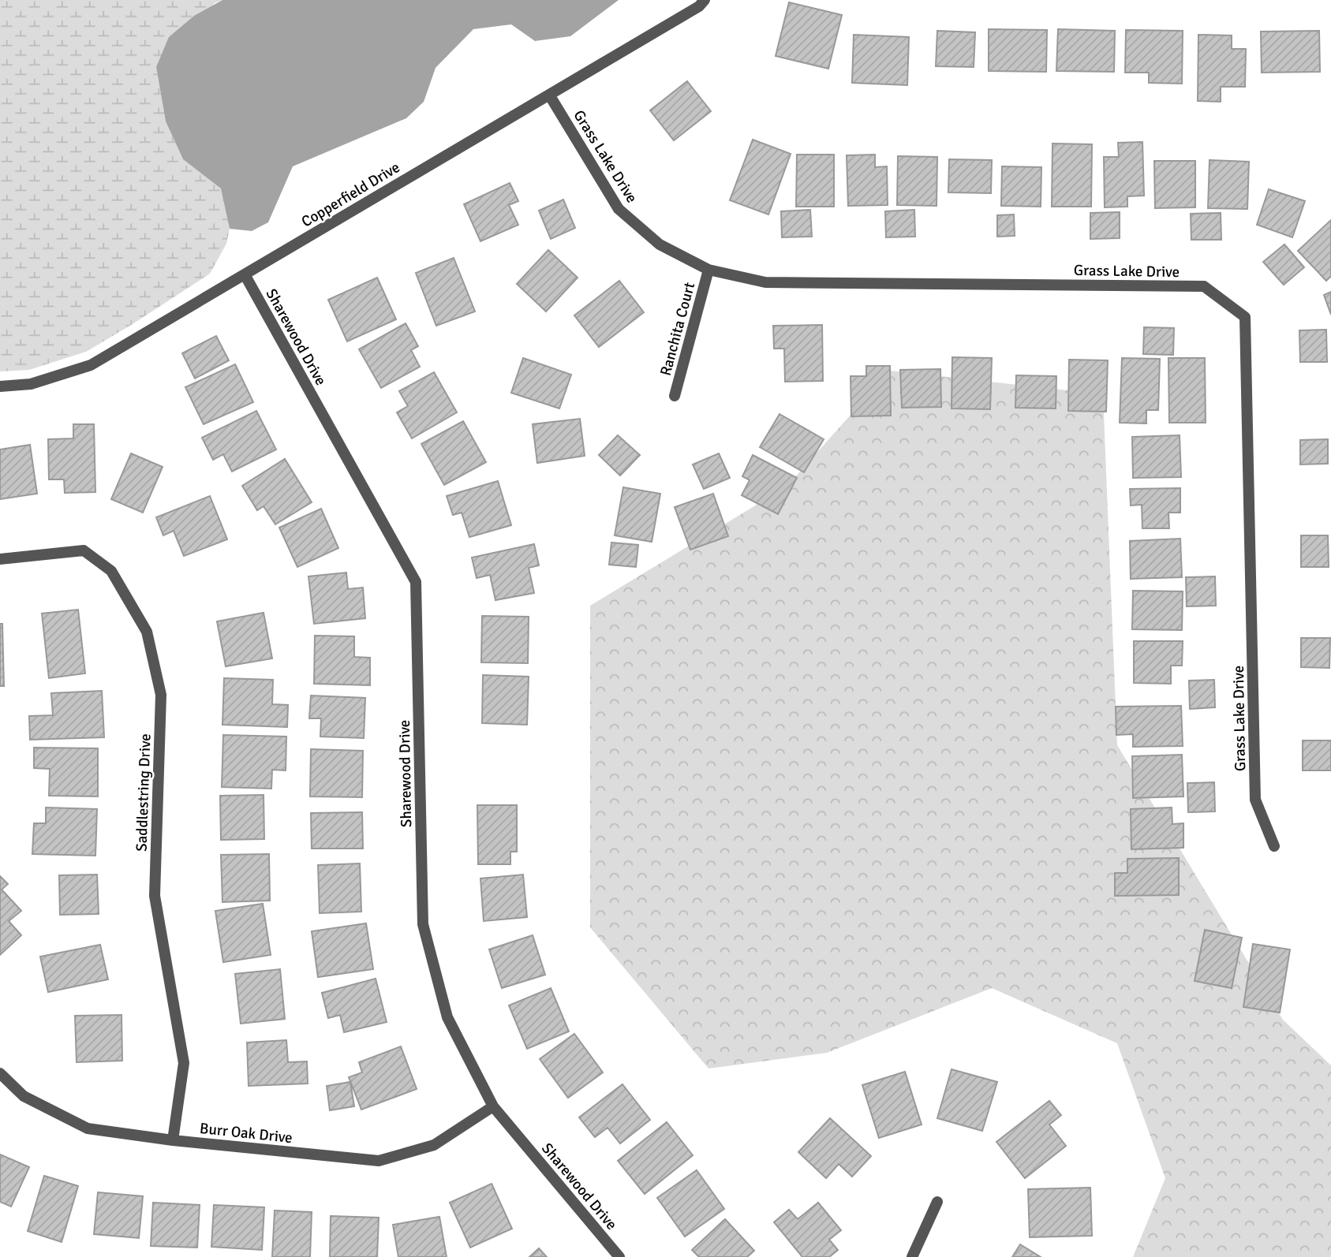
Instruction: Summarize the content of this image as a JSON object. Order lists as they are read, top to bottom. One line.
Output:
{"streets":{"street":["Grass Lake Drive","Copperfield Drive","Ranchita Court","Sharewood Drive","Saddlestring Drive","Burr Oak Drive"]},"crossings":[["Grass Lake Drive","Copperfield Drive"],["Grass Lake Drive","Ranchita Court"],["Copperfield Drive","Sharewood Drive"],["Sharewood Drive","Burr Oak Drive"],["Saddlestring Drive","Burr Oak Drive"]]}
